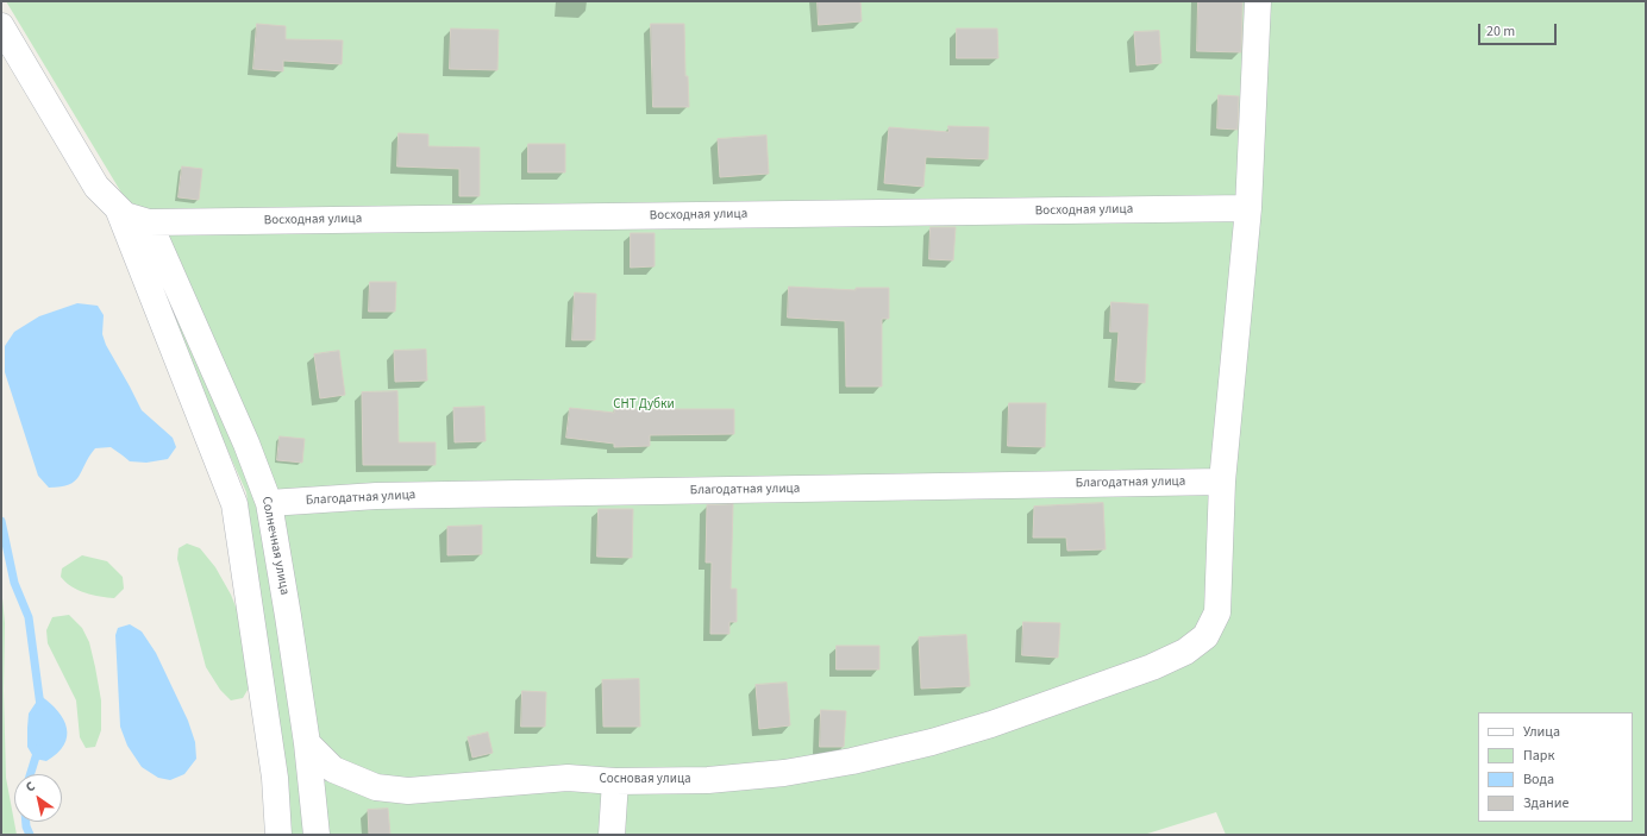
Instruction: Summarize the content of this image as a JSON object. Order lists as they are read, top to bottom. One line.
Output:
{"streets":{"street":["Восходная улица","Благодатная улица","Солнечная улица","Сосновая улица"]},"crossings":[["Восходная улица","Солнечная улица"],["Восходная улица","Сосновая улица"],["Благодатная улица","Солнечная улица"],["Благодатная улица","Сосновая улица"],["Солнечная улица","Сосновая улица"]],"parks":["СНТ Дубки"],"legend":["Улица","Парк","Вода","Здание"],"scale_bar":"20 m","north":"top left"}
